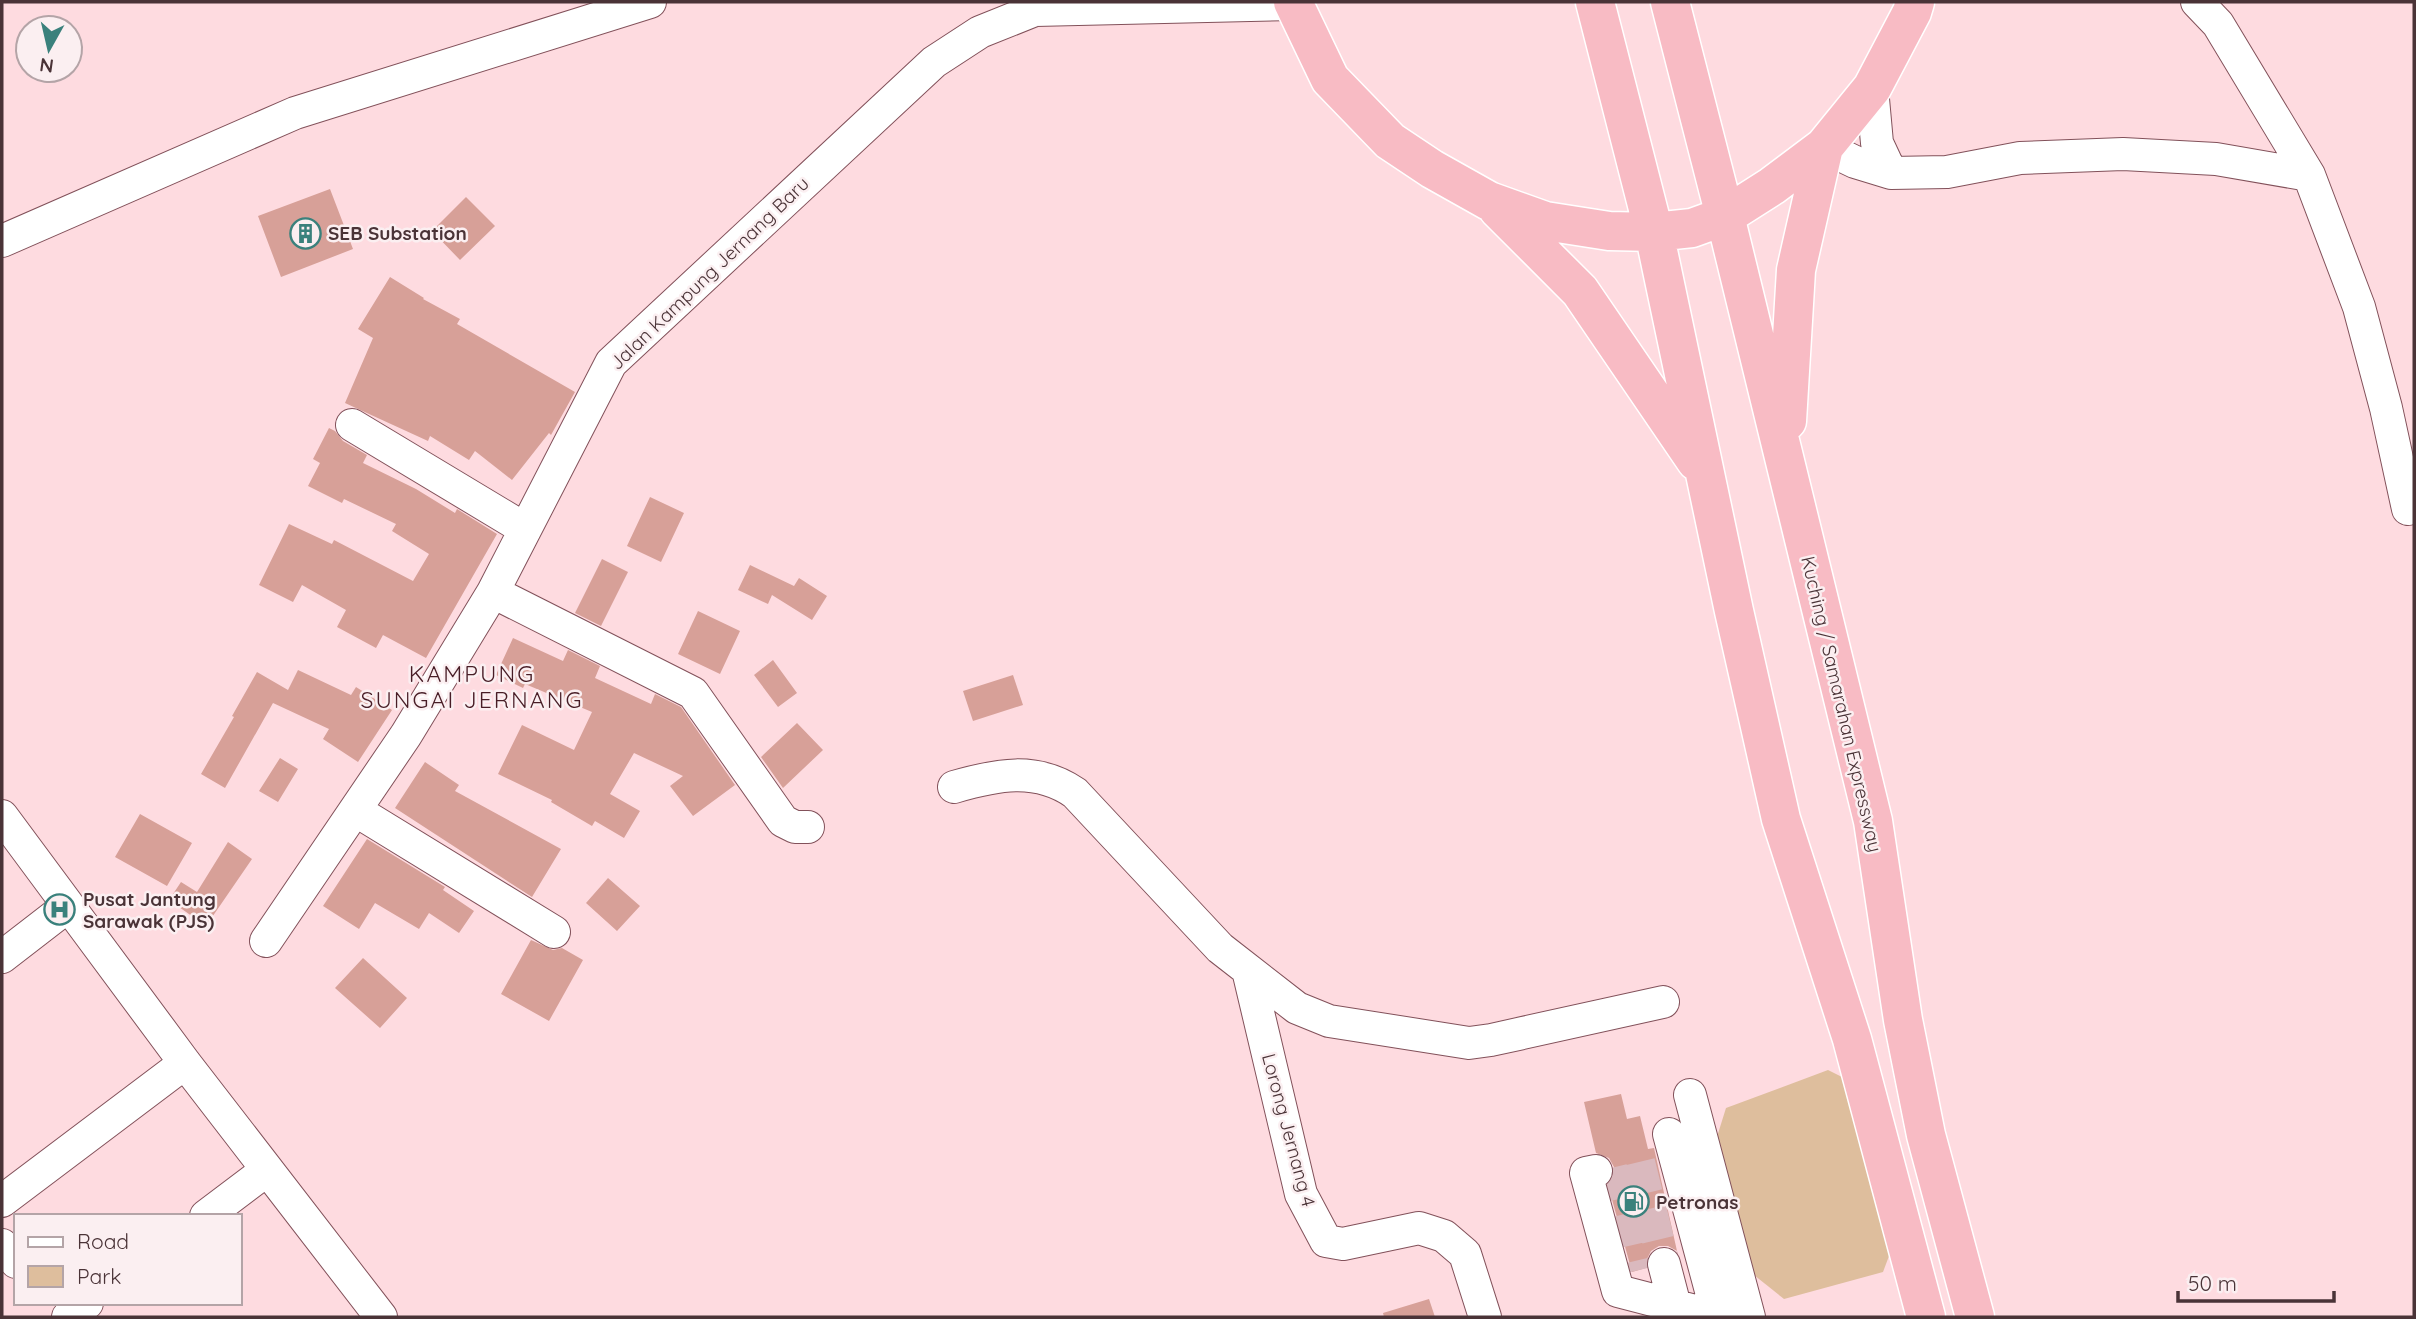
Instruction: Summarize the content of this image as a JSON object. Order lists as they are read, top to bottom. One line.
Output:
{"streets":{"highway":["Kuching / Samarahan Expressway"],"street":["Jalan Kampung Jernang Baru","Lorong Jernang 4"]},"districts":["KAMPUNG SUNGAI JERNANG"],"places":{"building":["SEB Substation"],"hospital":["Pusat Jantung Sarawak (PJS)"],"fuel station":["Petronas"]},"legend":["Road","Park"],"scale_bar":"50 m","north":"bottom"}
